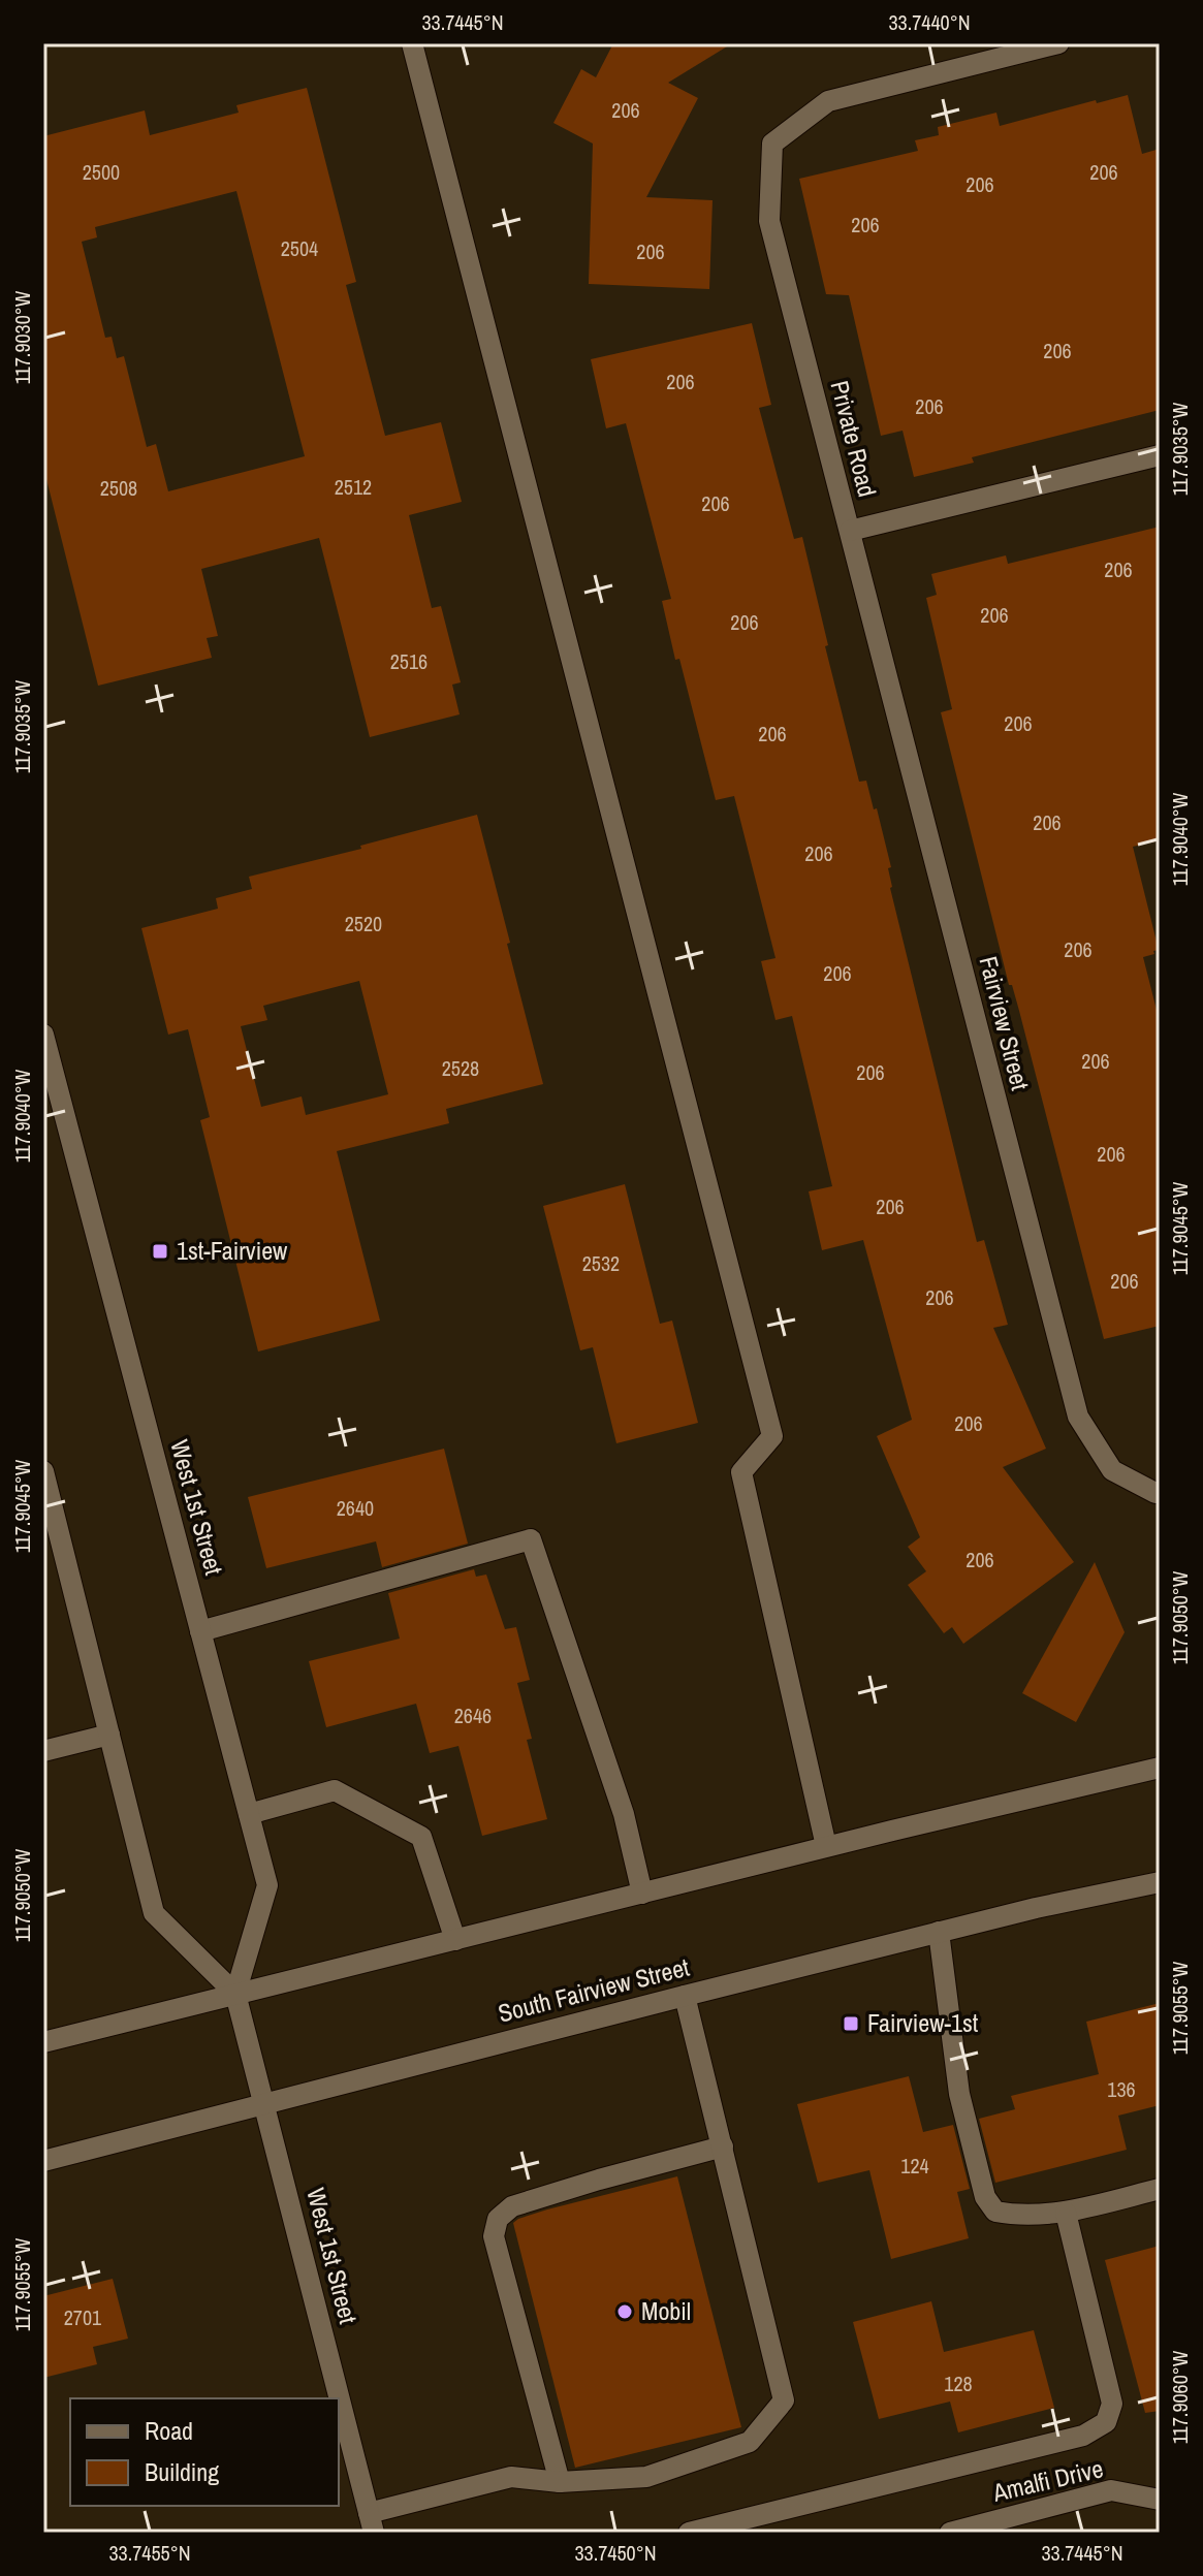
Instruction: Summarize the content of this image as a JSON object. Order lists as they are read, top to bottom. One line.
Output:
{"streets":{"main road":["Private Road","Fairview Street","West 1st Street","South Fairview Street","Amalfi Drive"]},"crossings":[["Private Road","Fairview Street"],["West 1st Street","South Fairview Street"]],"places":{"transit":["1st-Fairview","Fairview-1st"],"other":["Mobil"]},"house_numbers":["206","2500","206","206","206","2504","206","206","206","206","2512","2508","206","206","206","206","2516","206","206","206","206","2520","206","206","206","2528","206","206","206","2532","206","206","206","2640","206","2646","136","124","2701","128"],"legend":["Road","Building"],"coordinates":["33.7445°N","33.7440°N","117.9030°W","117.9035°W","117.9040°W","117.9045°W","117.9050°W","117.9055°W","117.9060°W","33.7455°N","33.7450°N"]}
